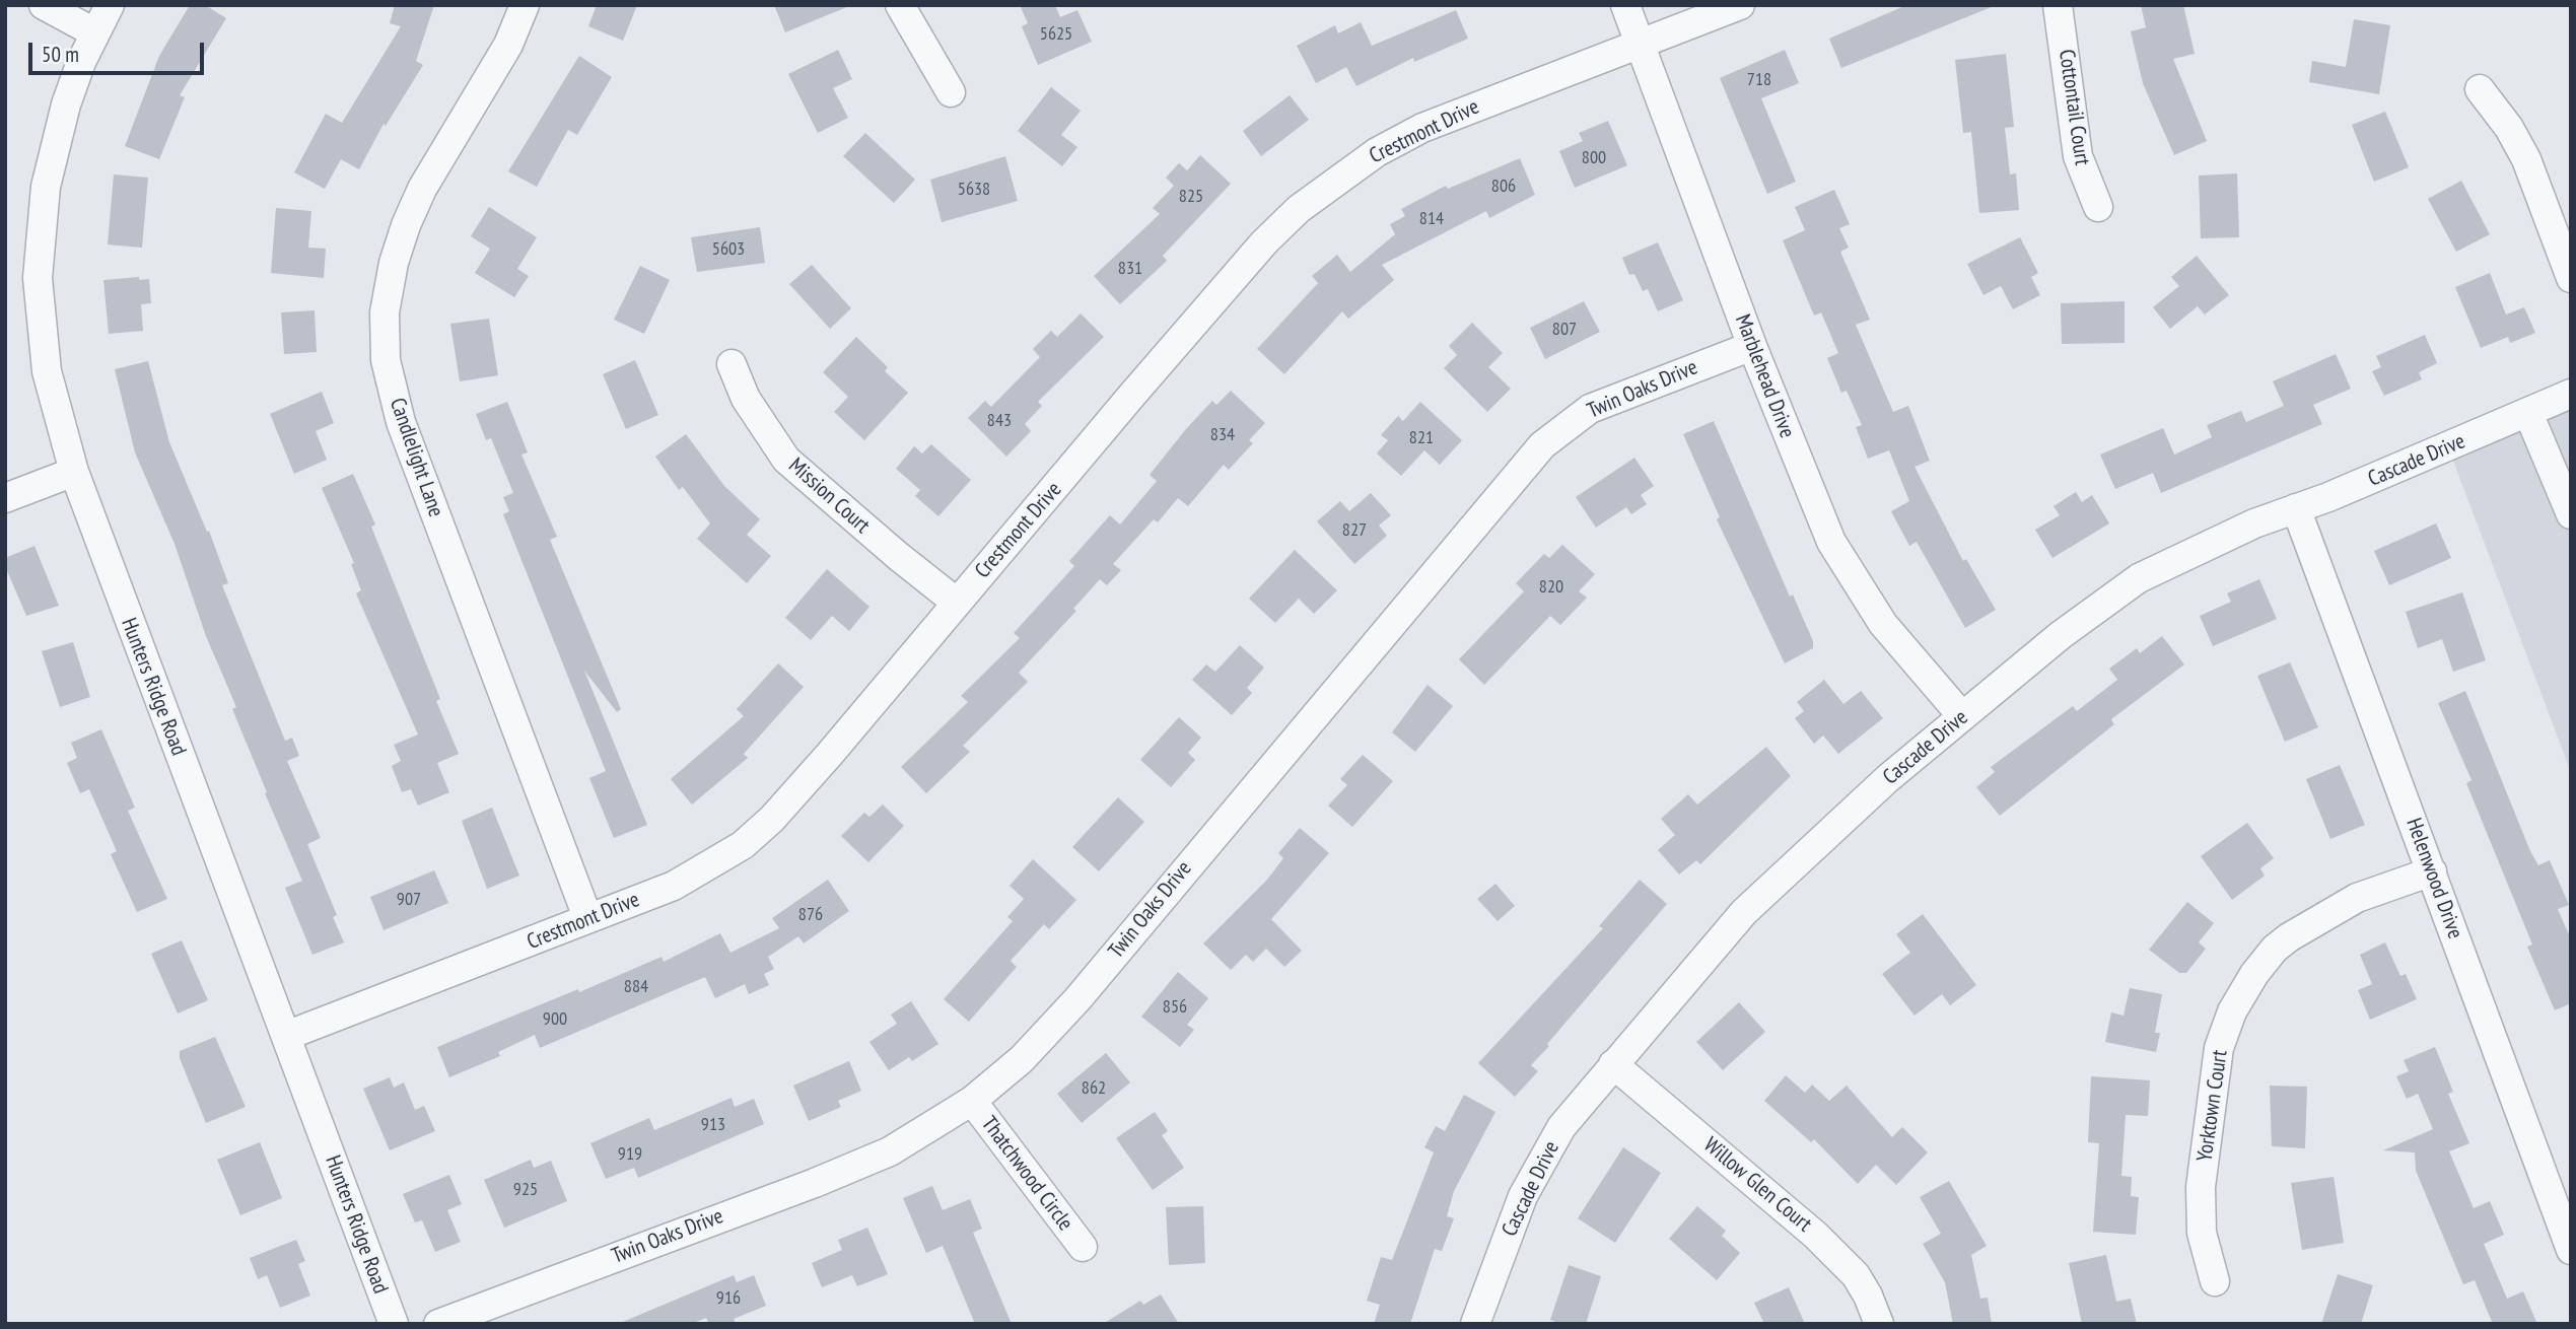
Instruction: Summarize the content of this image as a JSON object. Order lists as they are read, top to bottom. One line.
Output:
{"streets":{"street":["Cottontail Court","Crestmont Drive","Marblehead Drive","Twin Oaks Drive","Candlelight Lane","Cascade Drive","Mission Court","Hunters Ridge Road","Helenwood Drive","Yorktown Court","Thatchwood Circle","Willow Glen Court"]},"crossings":[["Crestmont Drive","Marblehead Drive"],["Crestmont Drive","Candlelight Lane"],["Crestmont Drive","Mission Court"],["Crestmont Drive","Hunters Ridge Road"],["Marblehead Drive","Twin Oaks Drive"],["Marblehead Drive","Cascade Drive"],["Twin Oaks Drive","Thatchwood Circle"],["Cascade Drive","Helenwood Drive"],["Cascade Drive","Willow Glen Court"],["Helenwood Drive","Yorktown Court"]],"house_numbers":["5625","718","800","806","5638","825","814","5603","831","807","843","834","821","827","820","907","876","884","856","900","862","913","919","925","916"],"scale_bar":"50 m"}
